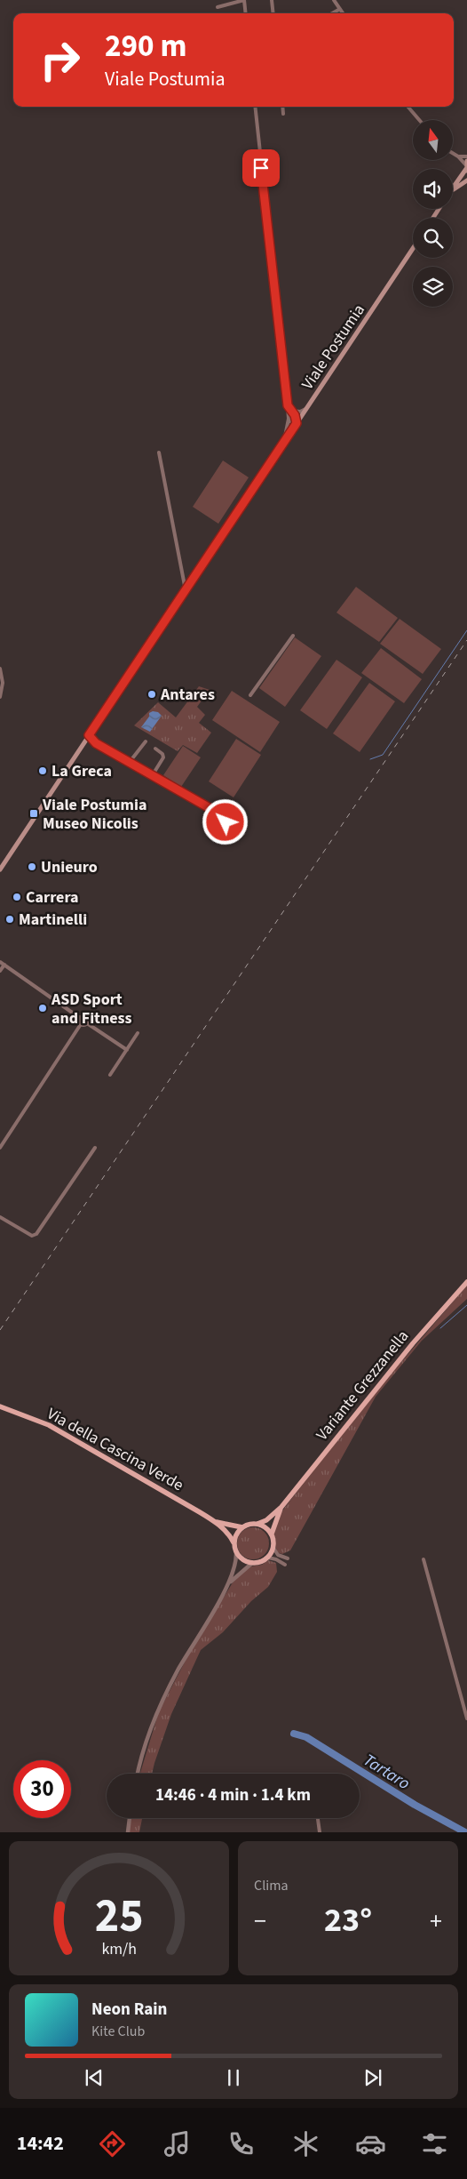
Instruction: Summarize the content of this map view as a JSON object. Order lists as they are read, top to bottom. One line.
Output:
{"streets":{"main road":["Viale Postumia","Variante Grezzanella","Via della Cascina Verde"]},"water":["Tartaro"],"places":{"other":["Antares","La Greca","Unieuro","Carrera","Martinelli","ASD Sport and Fitness"],"transit":["Viale Postumia Museo Nicolis"]},"north":"top","page":{"turn":["290 m","Viale Postumia"],"limit":"30","trip":"14:46 · 4 min · 1.4 km","tile":"Clima","heat":["−","23°","+"],"song":["Neon Rain","Kite Club"],"tabs":"14:42","gauge":["25","km/h"]}}
